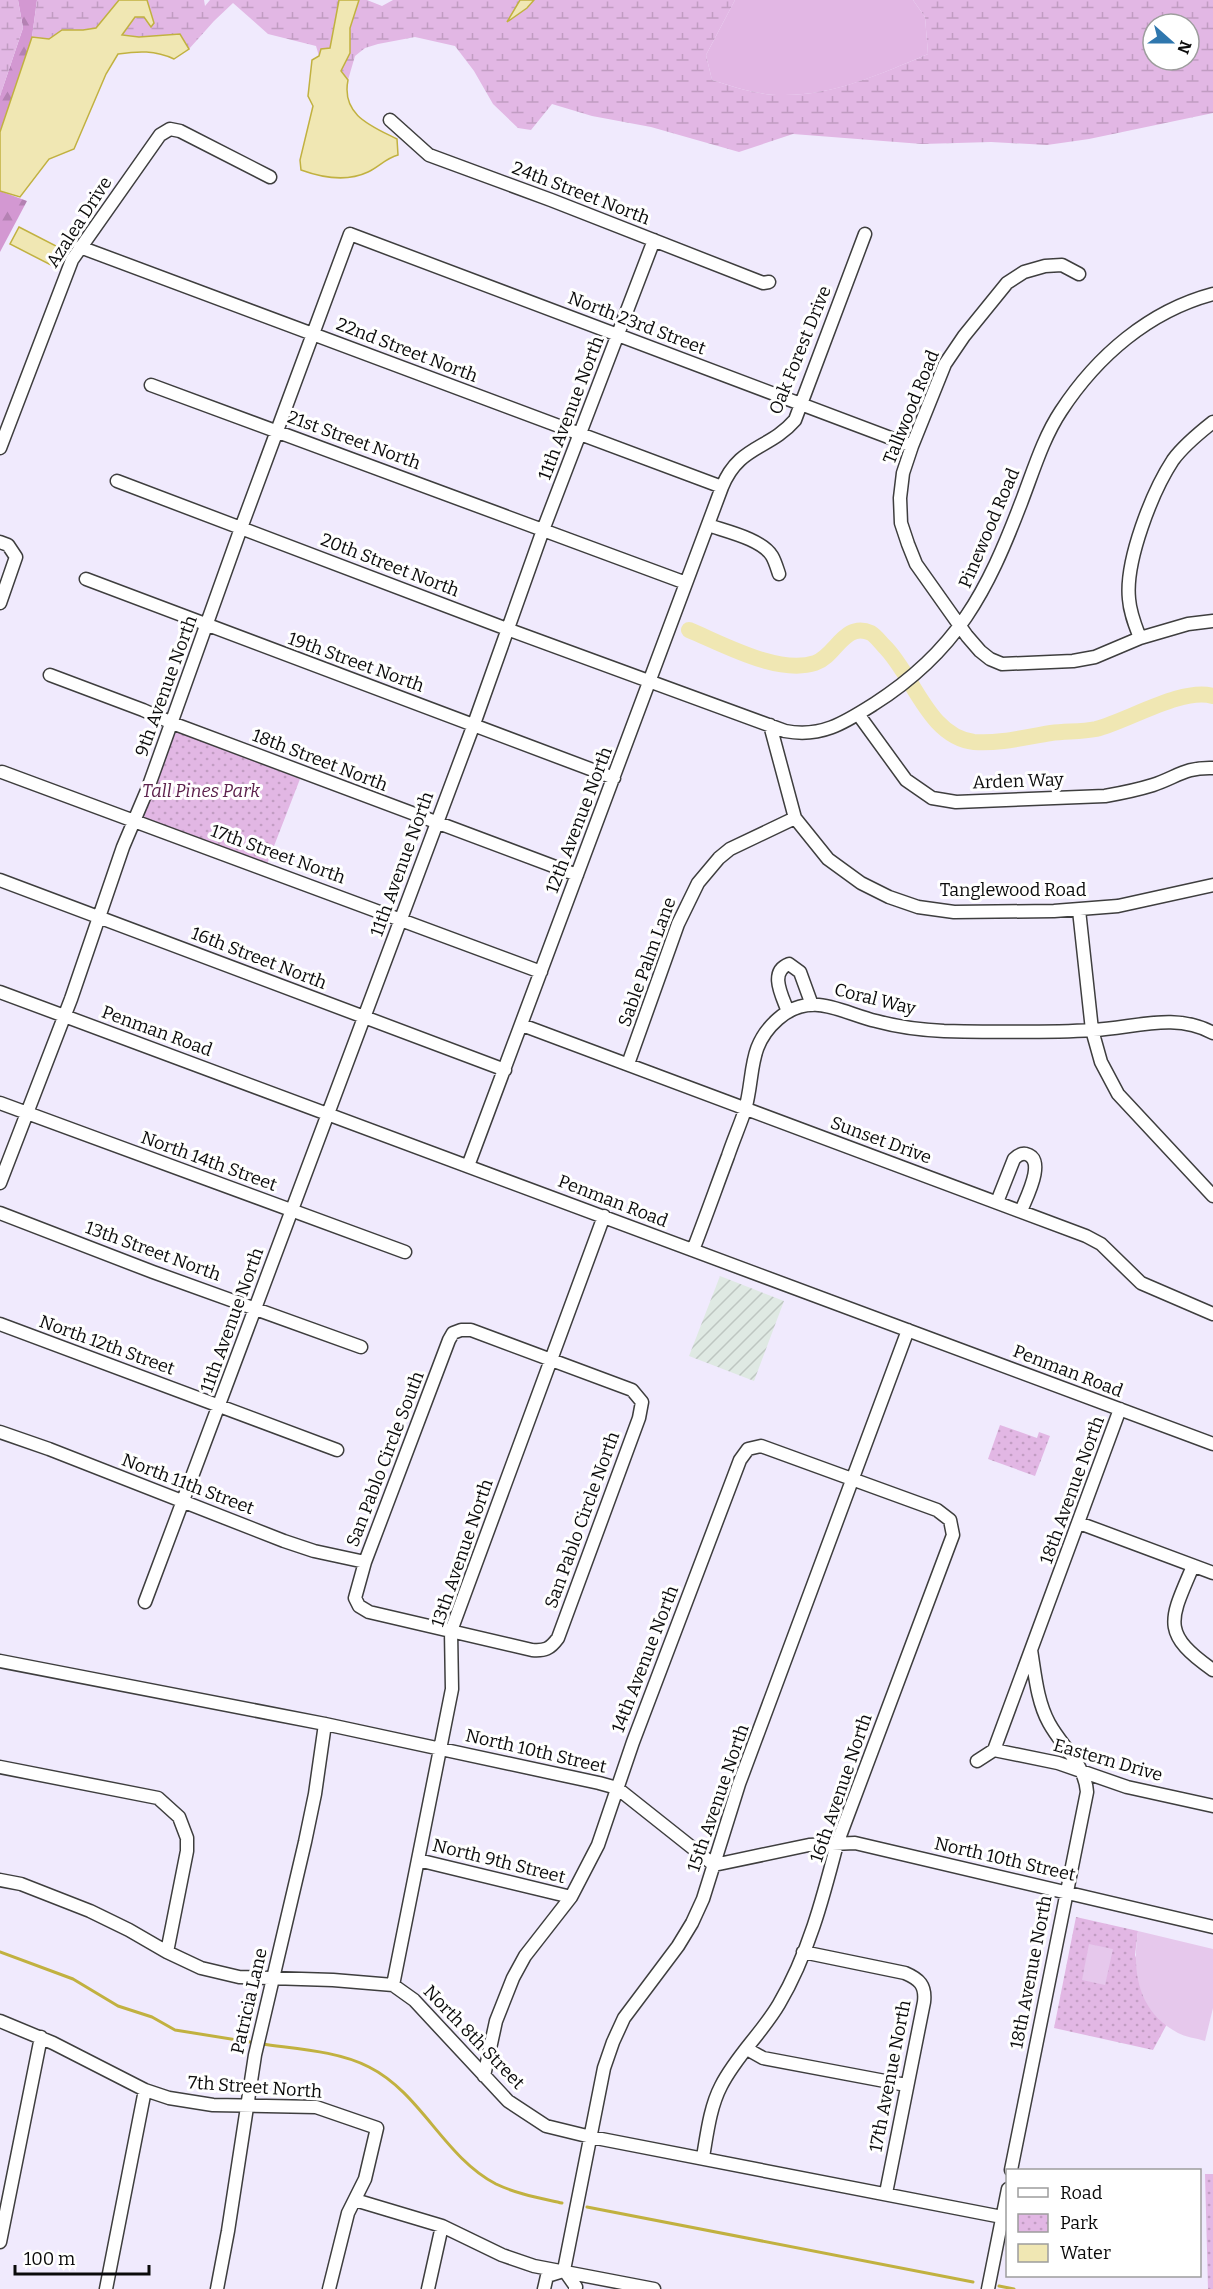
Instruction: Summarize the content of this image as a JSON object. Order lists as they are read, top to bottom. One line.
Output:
{"streets":{"street":["24th Street North","Azalea Drive","North 23rd Street","22nd Street North","Oak Forest Drive","Tallwood Road","11th Avenue North","21st Street North","Pinewood Road","20th Street North","19th Street North","9th Avenue North","18th Street North","Arden Way","12th Avenue North","17th Street North","Tanglewood Road","16th Street North","Sable Palm Lane","Coral Way","Penman Road","Sunset Drive","North 14th Street","13th Street North","North 12th Street","San Pablo Circle South","North 11th Street","18th Avenue North","San Pablo Circle North","13th Avenue North","14th Avenue North","North 10th Street","Eastern Drive","16th Avenue North","15th Avenue North","North 9th Street","Patricia Lane","North 8th Street","17th Avenue North","7th Street North"]},"crossings":[["24th Street North","11th Avenue North"],["Azalea Drive","22nd Street North"],["North 23rd Street","Oak Forest Drive"],["North 23rd Street","Tallwood Road"],["North 23rd Street","11th Avenue North"],["North 23rd Street","9th Avenue North"],["22nd Street North","Oak Forest Drive"],["22nd Street North","11th Avenue North"],["22nd Street North","9th Avenue North"],["22nd Street North","12th Avenue North"],["Oak Forest Drive","12th Avenue North"],["Tallwood Road","Pinewood Road"],["11th Avenue North","21st Street North"],["11th Avenue North","20th Street North"],["11th Avenue North","19th Street North"],["11th Avenue North","18th Street North"],["11th Avenue North","17th Street North"],["11th Avenue North","16th Street North"],["11th Avenue North","Penman Road"],["11th Avenue North","North 14th Street"],["11th Avenue North","13th Street North"],["11th Avenue North","North 12th Street"],["11th Avenue North","North 11th Street"],["21st Street North","9th Avenue North"],["21st Street North","12th Avenue North"],["Pinewood Road","20th Street North"],["Pinewood Road","Arden Way"],["Pinewood Road","12th Avenue North"],["Pinewood Road","Tanglewood Road"],["20th Street North","9th Avenue North"],["20th Street North","12th Avenue North"],["19th Street North","9th Avenue North"],["19th Street North","12th Avenue North"],["9th Avenue North","18th Street North"],["9th Avenue North","17th Street North"],["9th Avenue North","16th Street North"],["9th Avenue North","Penman Road"],["9th Avenue North","North 14th Street"],["18th Street North","12th Avenue North"],["12th Avenue North","17th Street North"],["12th Avenue North","16th Street North"],["12th Avenue North","Penman Road"],["12th Avenue North","Sunset Drive"],["Tanglewood Road","Sable Palm Lane"],["Sable Palm Lane","Sunset Drive"],["Coral Way","Penman Road"],["Coral Way","Sunset Drive"],["Penman Road","18th Avenue North"],["Penman Road","13th Avenue North"],["Penman Road","15th Avenue North"],["San Pablo Circle South","North 11th Street"],["San Pablo Circle South","San Pablo Circle North"],["San Pablo Circle South","13th Avenue North"],["18th Avenue North","North 10th Street"],["18th Avenue North","Eastern Drive"],["San Pablo Circle North","13th Avenue North"],["13th Avenue North","North 10th Street"],["13th Avenue North","North 9th Street"],["13th Avenue North","North 8th Street"],["14th Avenue North","North 10th Street"],["14th Avenue North","16th Avenue North"],["14th Avenue North","15th Avenue North"],["14th Avenue North","North 9th Street"],["14th Avenue North","North 8th Street"],["North 10th Street","16th Avenue North"],["North 10th Street","15th Avenue North"],["North 10th Street","Patricia Lane"],["16th Avenue North","15th Avenue North"],["16th Avenue North","North 8th Street"],["16th Avenue North","17th Avenue North"],["15th Avenue North","North 8th Street"],["Patricia Lane","7th Street North"],["North 8th Street","17th Avenue North"]],"parks":["Tall Pines Park"],"legend":["Road","Park","Water"],"scale_bar":"100 m","north":"right"}
